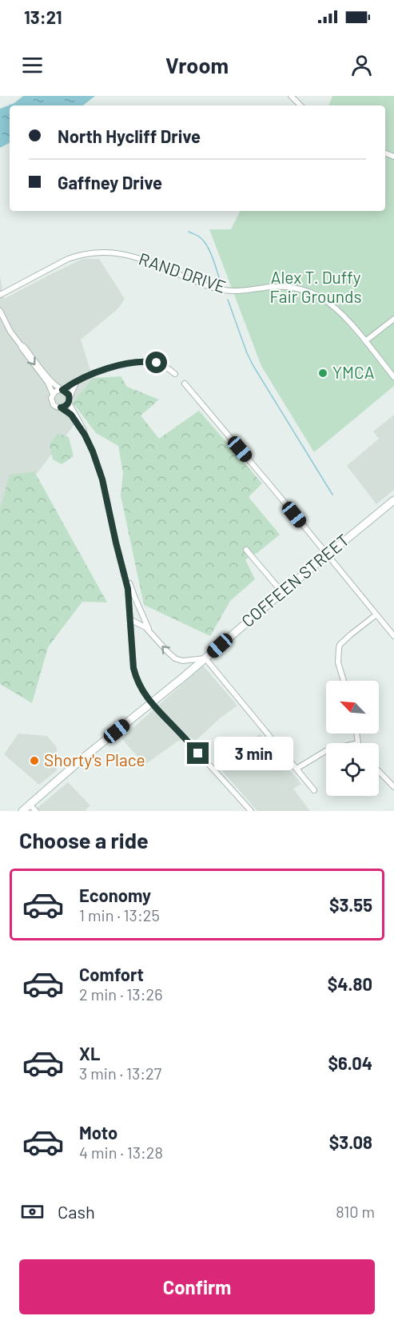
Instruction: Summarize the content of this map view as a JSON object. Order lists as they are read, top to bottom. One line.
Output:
{"streets":{"main road":["COFFEEN STREET"],"street":["RAND DRIVE"]},"parks":["Alex T. Duffy Fair Grounds"],"places":["YMCA","Shorty's Place"],"north":"top left","page":{"status":"13:21","header":"Vroom","banner":["North Hycliff Drive","Gaffney Drive"],"bubble":"3 min","heading":"Choose a ride","list":[{"name":"Economy","note":"1 min · 13:25","value":"$3.55"},{"name":"Comfort","note":"2 min · 13:26","value":"$4.80"},{"name":"XL","note":"3 min · 13:27","value":"$6.04"},{"name":"Moto","note":"4 min · 13:28","value":"$3.08"}],"pay":["Cash","810 m"],"buttons":"Confirm"}}
